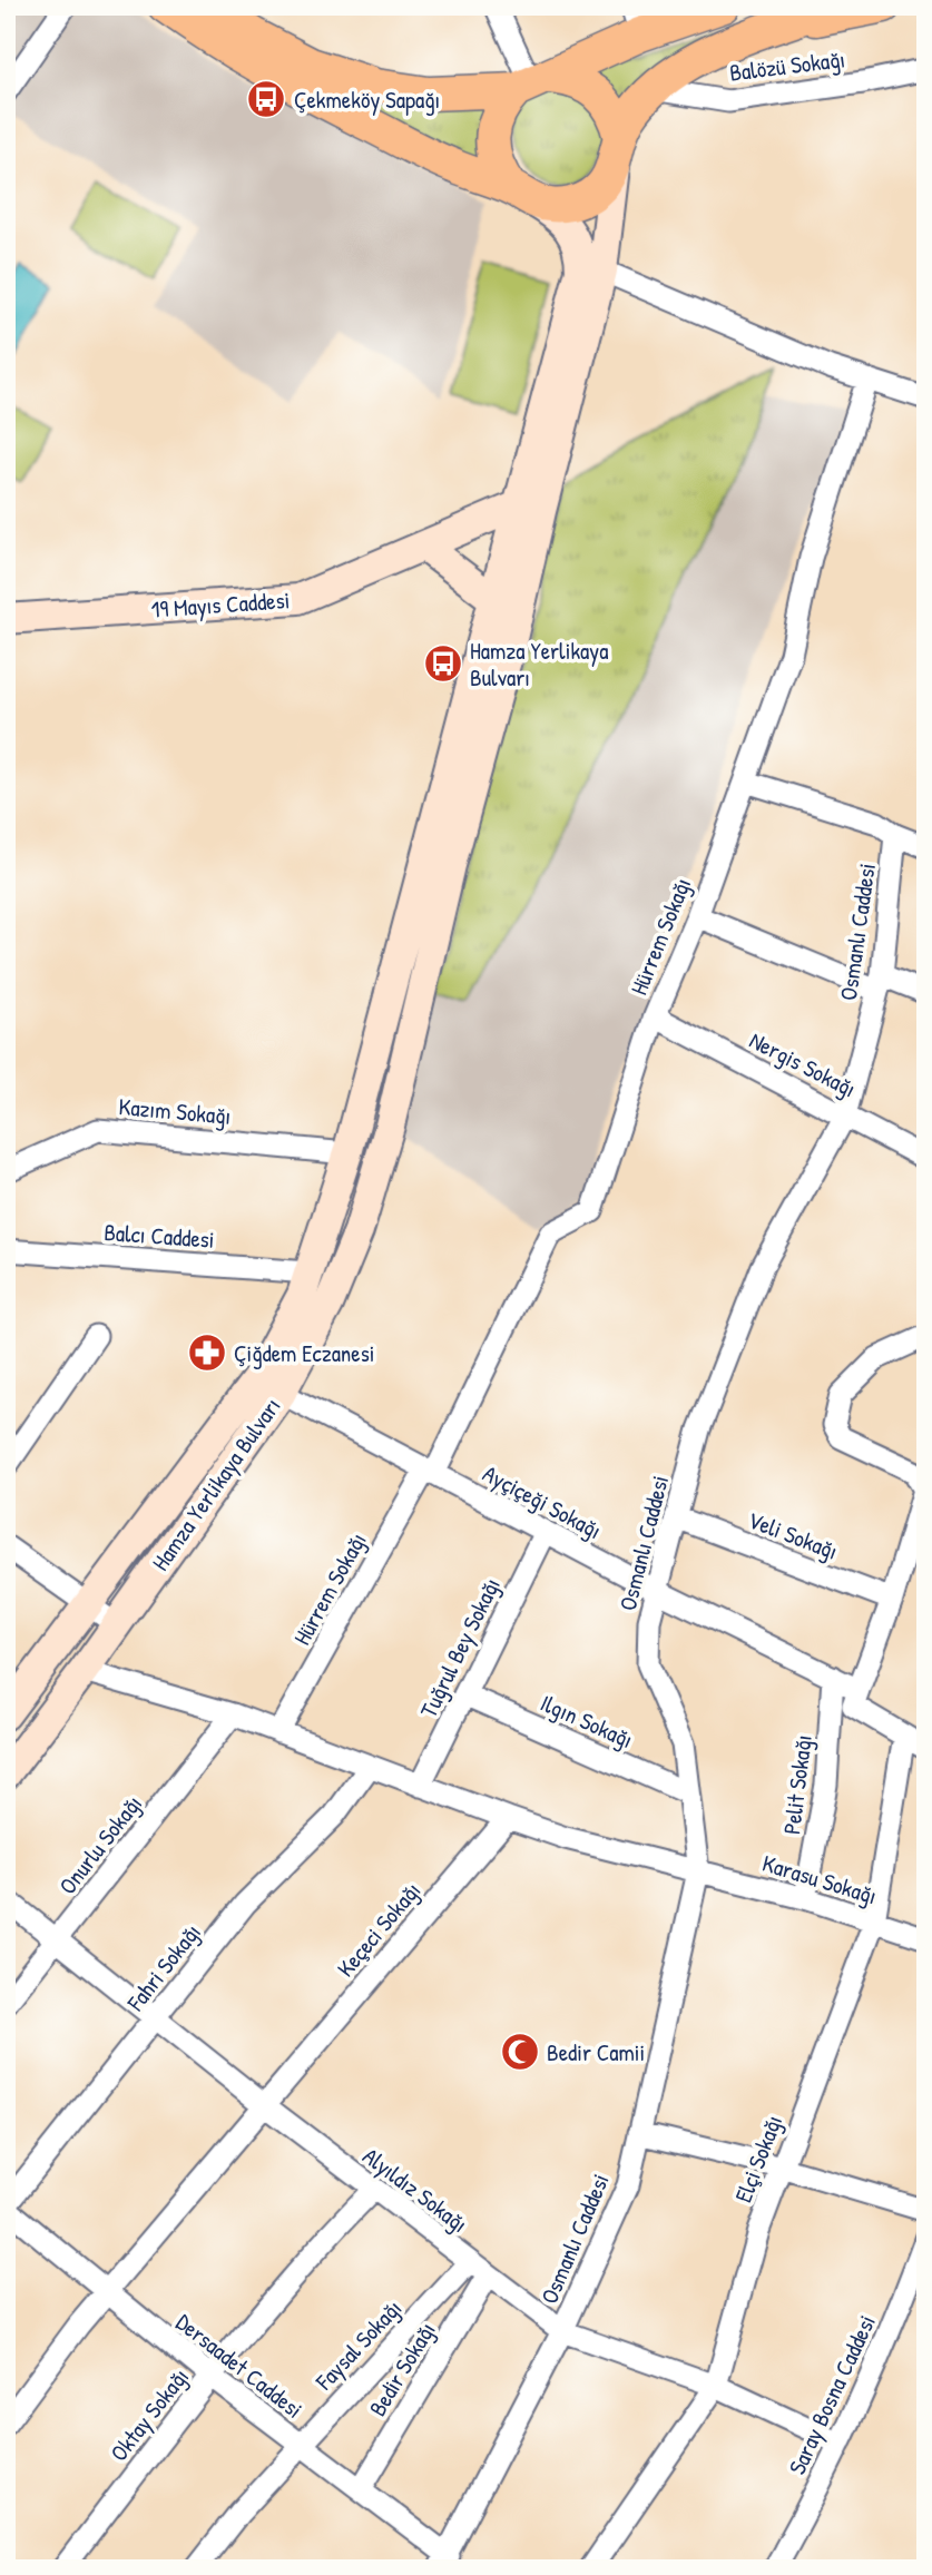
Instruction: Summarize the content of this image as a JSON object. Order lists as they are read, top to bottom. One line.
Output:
{"streets":{"main road":["19 Mayıs Caddesi","Hamza Yerlikaya Bulvarı"],"street":["Balözü Sokağı","Osmanlı Caddesi","Hürrem Sokağı","Nergis Sokağı","Kazım Sokağı","Balcı Caddesi","Ayçiçeği Sokağı","Veli Sokağı","Tuğrul Bey Sokağı","Ilgın Sokağı","Pelit Sokağı","Onurlu Sokağı","Karasu Sokağı","Keçeci Sokağı","Fahri Sokağı","Elçi Sokağı","Alyıldız Sokağı","Faysal Sokağı","Dersaadet Caddesi","Bedir Sokağı","Saray Bosna Caddesi","Oktay Sokağı"]},"crossings":[["19 Mayıs Caddesi","Hamza Yerlikaya Bulvarı"],["Osmanlı Caddesi","Nergis Sokağı"],["Osmanlı Caddesi","Ayçiçeği Sokağı"],["Osmanlı Caddesi","Veli Sokağı"],["Osmanlı Caddesi","Ilgın Sokağı"],["Osmanlı Caddesi","Karasu Sokağı"],["Osmanlı Caddesi","Alyıldız Sokağı"],["Osmanlı Caddesi","Dersaadet Caddesi"],["Hürrem Sokağı","Nergis Sokağı"],["Hürrem Sokağı","Ayçiçeği Sokağı"],["Kazım Sokağı","Hamza Yerlikaya Bulvarı"],["Balcı Caddesi","Hamza Yerlikaya Bulvarı"],["Hamza Yerlikaya Bulvarı","Ayçiçeği Sokağı"],["Ayçiçeği Sokağı","Tuğrul Bey Sokağı"],["Ayçiçeği Sokağı","Pelit Sokağı"],["Tuğrul Bey Sokağı","Ilgın Sokağı"],["Pelit Sokağı","Karasu Sokağı"],["Onurlu Sokağı","Alyıldız Sokağı"],["Karasu Sokağı","Keçeci Sokağı"],["Karasu Sokağı","Elçi Sokağı"],["Keçeci Sokağı","Alyıldız Sokağı"],["Keçeci Sokağı","Dersaadet Caddesi"],["Fahri Sokağı","Alyıldız Sokağı"],["Fahri Sokağı","Dersaadet Caddesi"],["Elçi Sokağı","Alyıldız Sokağı"],["Alyıldız Sokağı","Faysal Sokağı"],["Alyıldız Sokağı","Bedir Sokağı"],["Alyıldız Sokağı","Saray Bosna Caddesi"],["Alyıldız Sokağı","Oktay Sokağı"],["Faysal Sokağı","Dersaadet Caddesi"],["Faysal Sokağı","Bedir Sokağı"],["Dersaadet Caddesi","Bedir Sokağı"],["Dersaadet Caddesi","Oktay Sokağı"]],"places":{"bus stop":["Çekmeköy Sapağı","Hamza Yerlikaya Bulvarı"],"pharmacy":["Çiğdem Eczanesi"],"mosque":["Bedir Camii"]}}
